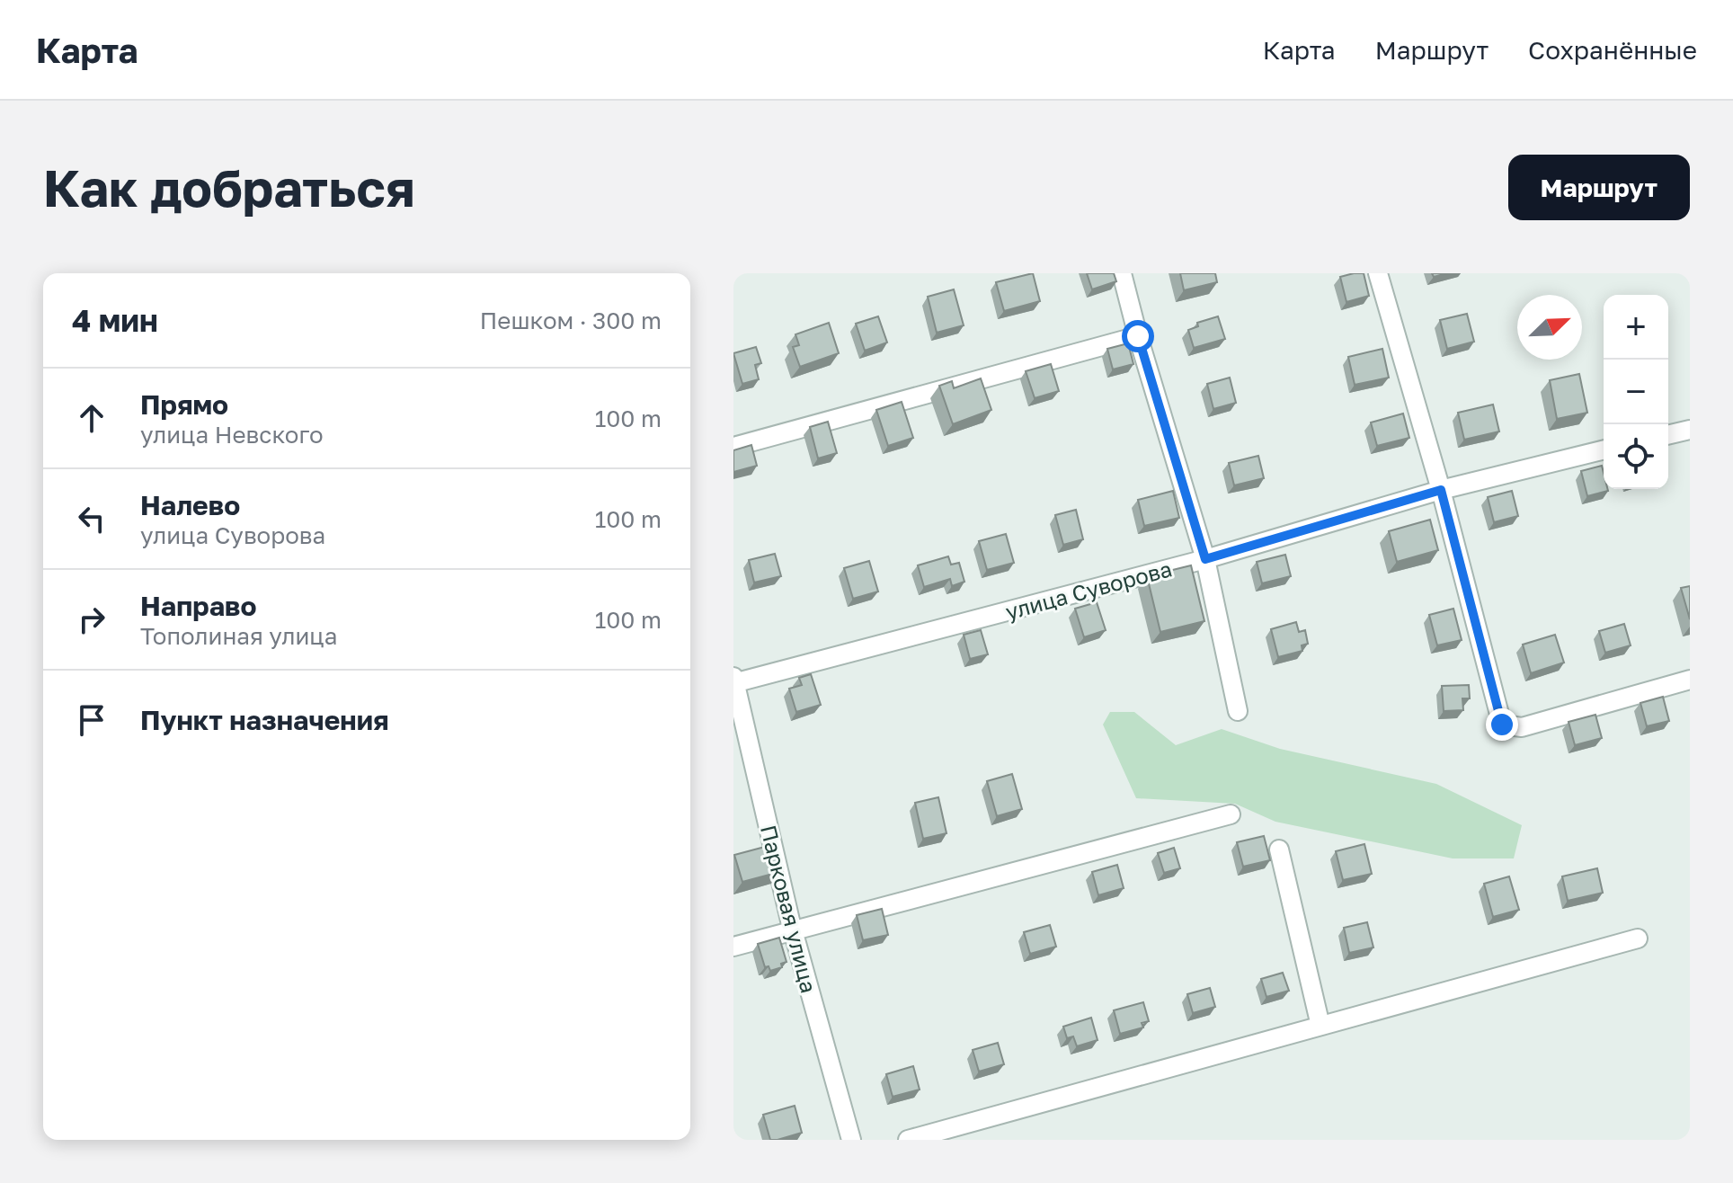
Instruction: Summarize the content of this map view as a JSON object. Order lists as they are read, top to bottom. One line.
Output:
{"streets":{"street":["улица Суворова","Парковая улица"]},"crossings":[["улица Суворова","Парковая улица"]],"north":"top right","page":{"header":"Карта","nav":["Карта","Маршрут","Сохранённые"],"buttons":"Маршрут","title":"Как добраться","heading":["4 мин","Пешком · 300 m"],"map_buttons":["+","−"],"list":[["Прямо","улица Невского","100 m"],["Налево","улица Суворова","100 m"],["Направо","Тополиная улица","100 m"],"Пункт назначения"]}}
